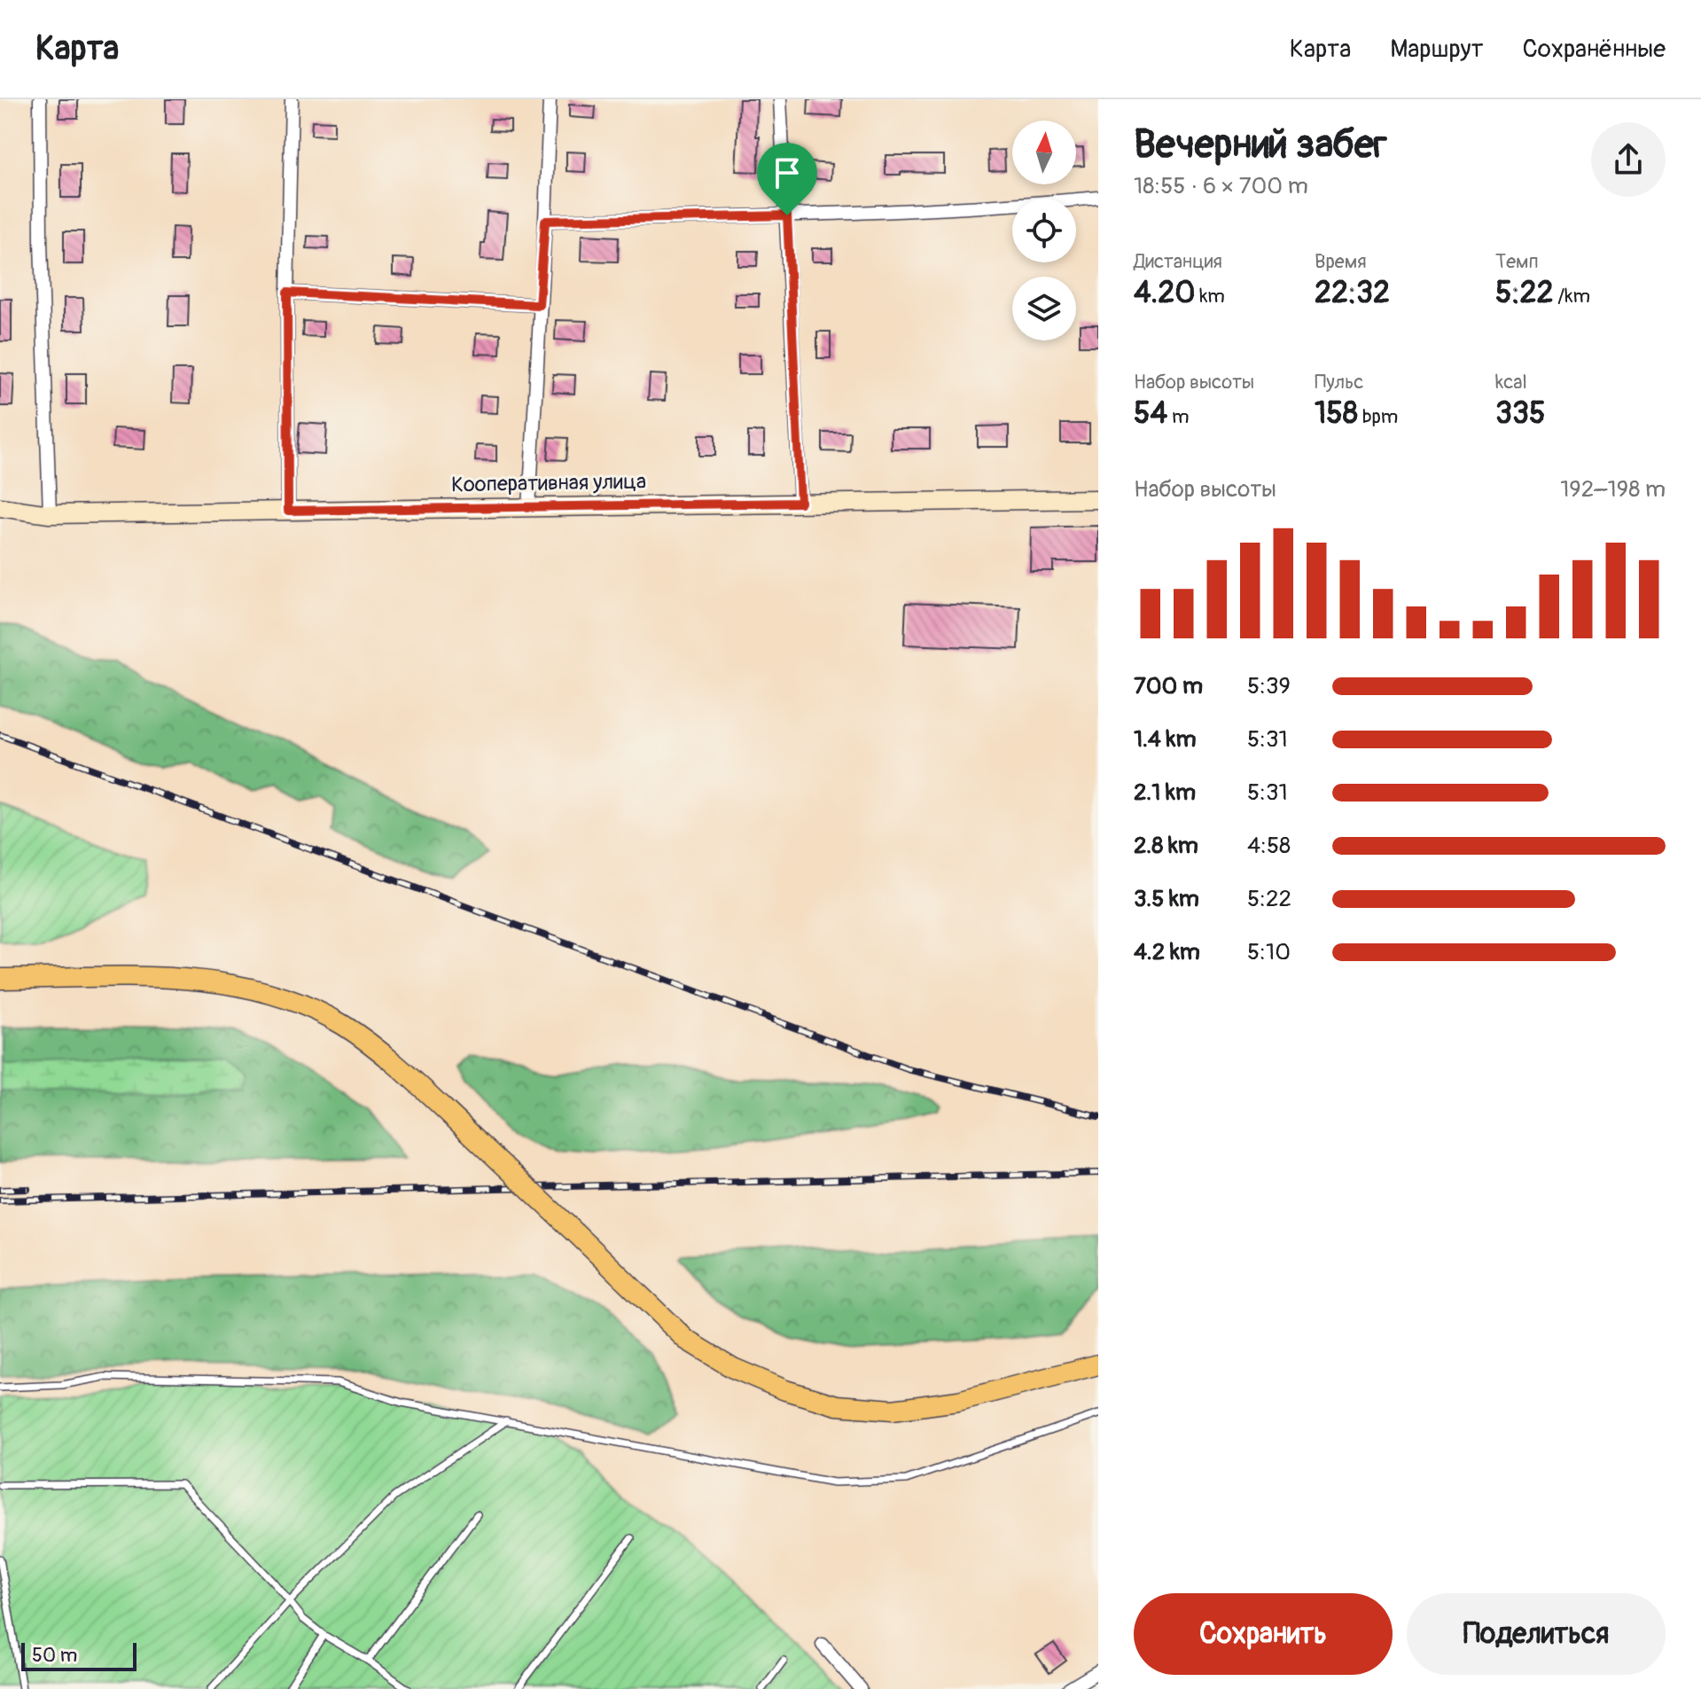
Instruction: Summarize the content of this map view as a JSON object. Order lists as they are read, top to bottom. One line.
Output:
{"streets":{"main road":["Кооперативная улица"]},"scale_bar":"50 m","north":"top","page":{"header":"Карта","nav":["Карта","Маршрут","Сохранённые"],"heading":["Вечерний забег","18:55 · 6 × 700 m"],"stats":[["Дистанция","4.20 km"],["Время","22:32"],["Темп","5:22 /km"],["Набор высоты","54 m"],["Пульс","158 bpm"],["kcal","335"]],"chart":["Набор высоты","192–198 m"],"list":[{"name":"700 m","note":"5:39"},{"name":"1.4 km","note":"5:31"},{"name":"2.1 km","note":"5:31"},{"name":"2.8 km","note":"4:58"},{"name":"3.5 km","note":"5:22"},{"name":"4.2 km","note":"5:10"}],"buttons":["Сохранить","Поделиться"],"scale":"50 m"}}
